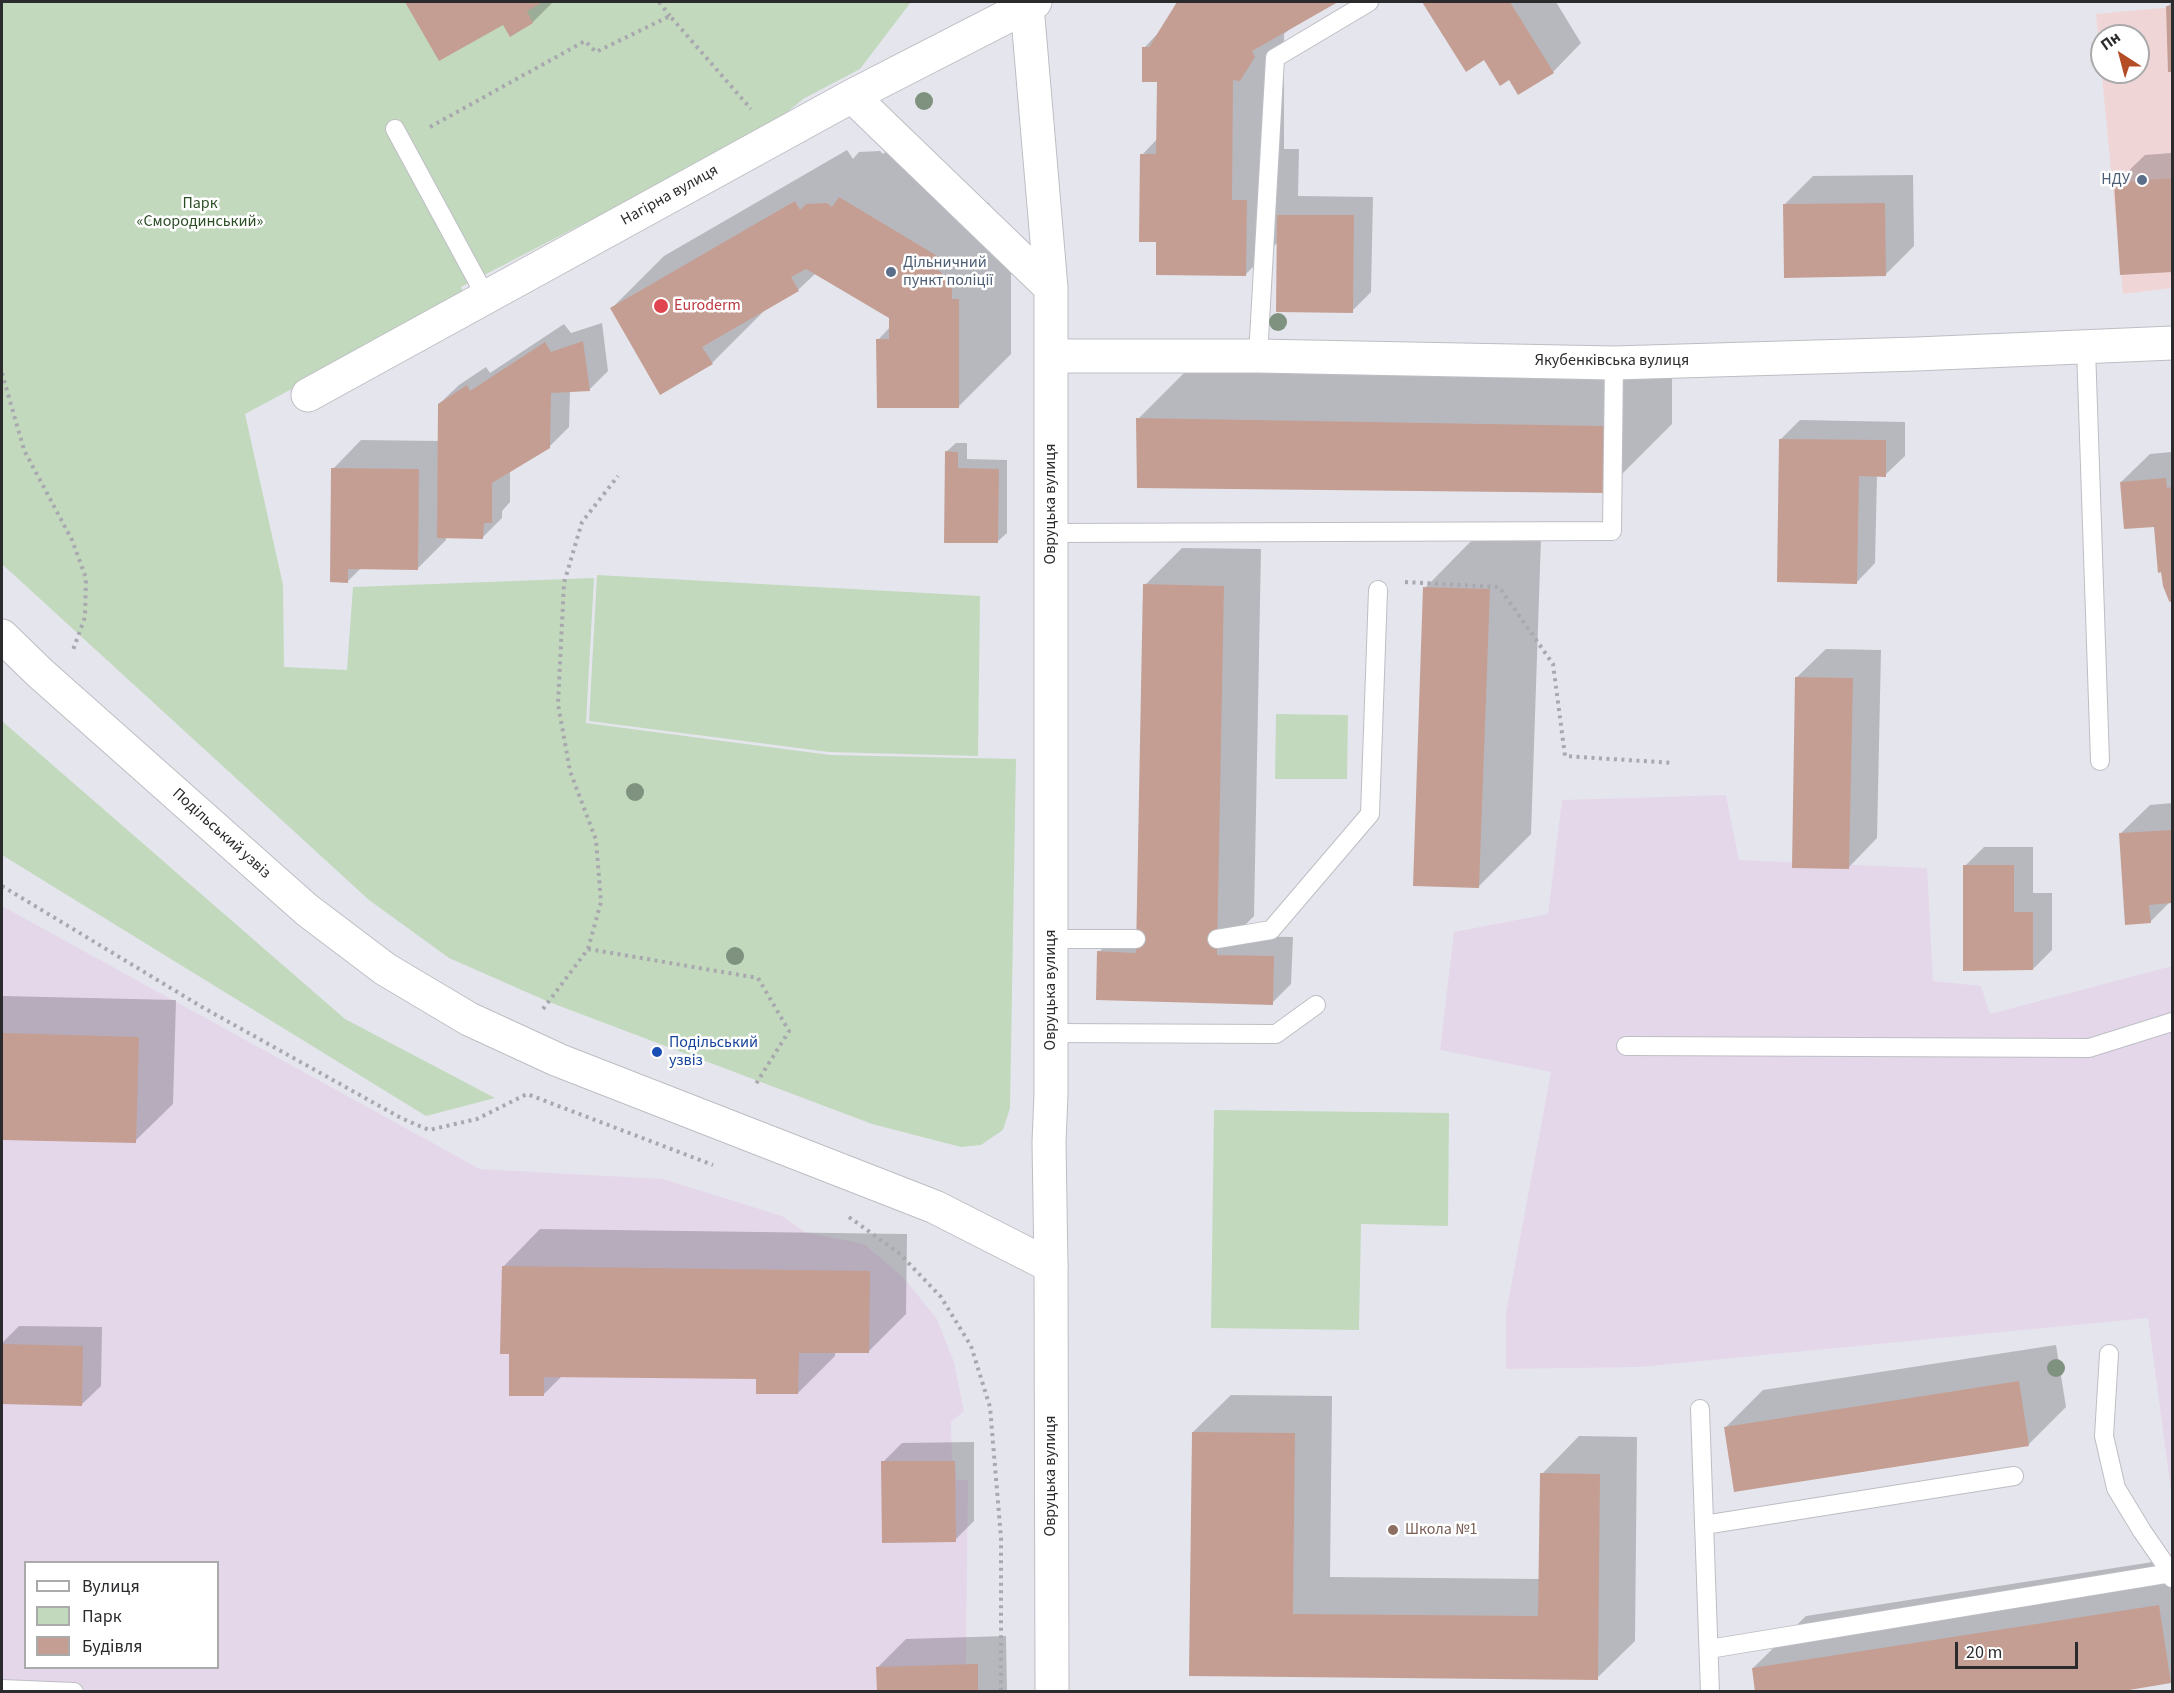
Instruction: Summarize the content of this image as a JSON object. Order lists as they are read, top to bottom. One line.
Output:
{"streets":{"street":["Нагірна вулиця","Якубенківська вулиця","Овруцька вулиця","Подільський узвіз"]},"crossings":[["Нагірна вулиця","Овруцька вулиця"],["Якубенківська вулиця","Овруцька вулиця"],["Овруцька вулиця","Подільський узвіз"]],"parks":["Парк «Смородинський»"],"places":["НДУ","Дільничний пункт поліції","Euroderm","Подільський узвіз","Школа №1"],"legend":["Вулиця","Парк","Будівля"],"scale_bar":"20 m","north":"top left"}
